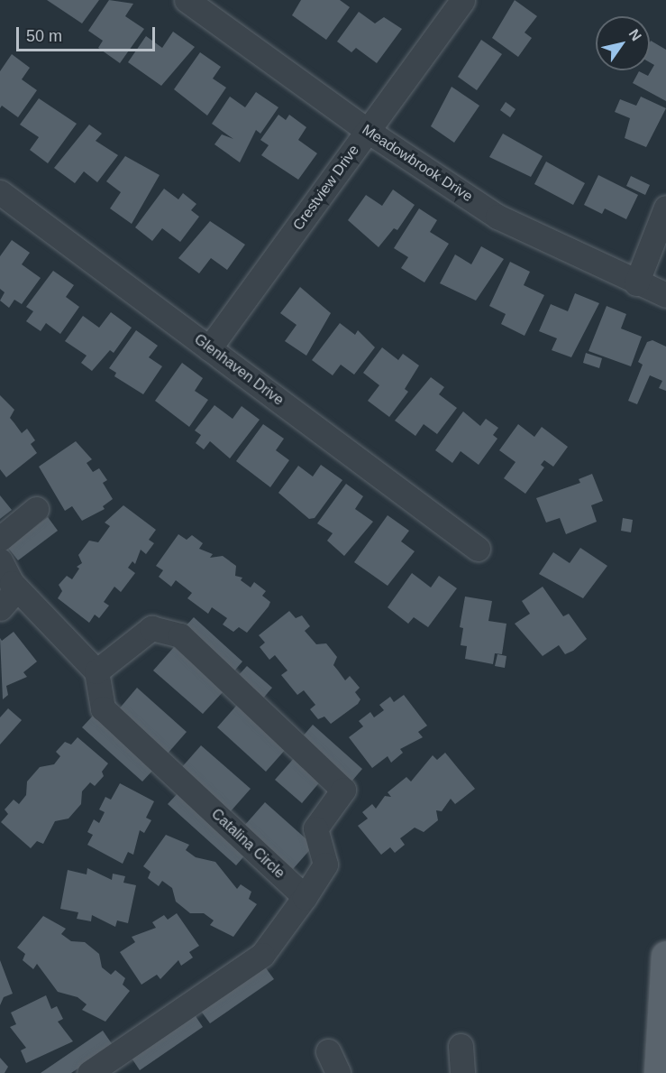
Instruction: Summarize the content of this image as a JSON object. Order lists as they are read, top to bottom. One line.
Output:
{"streets":{"street":["Meadowbrook Drive","Crestview Drive","Glenhaven Drive","Catalina Circle"]},"crossings":[["Meadowbrook Drive","Crestview Drive"],["Crestview Drive","Glenhaven Drive"]],"scale_bar":"50 m","north":"top right"}
